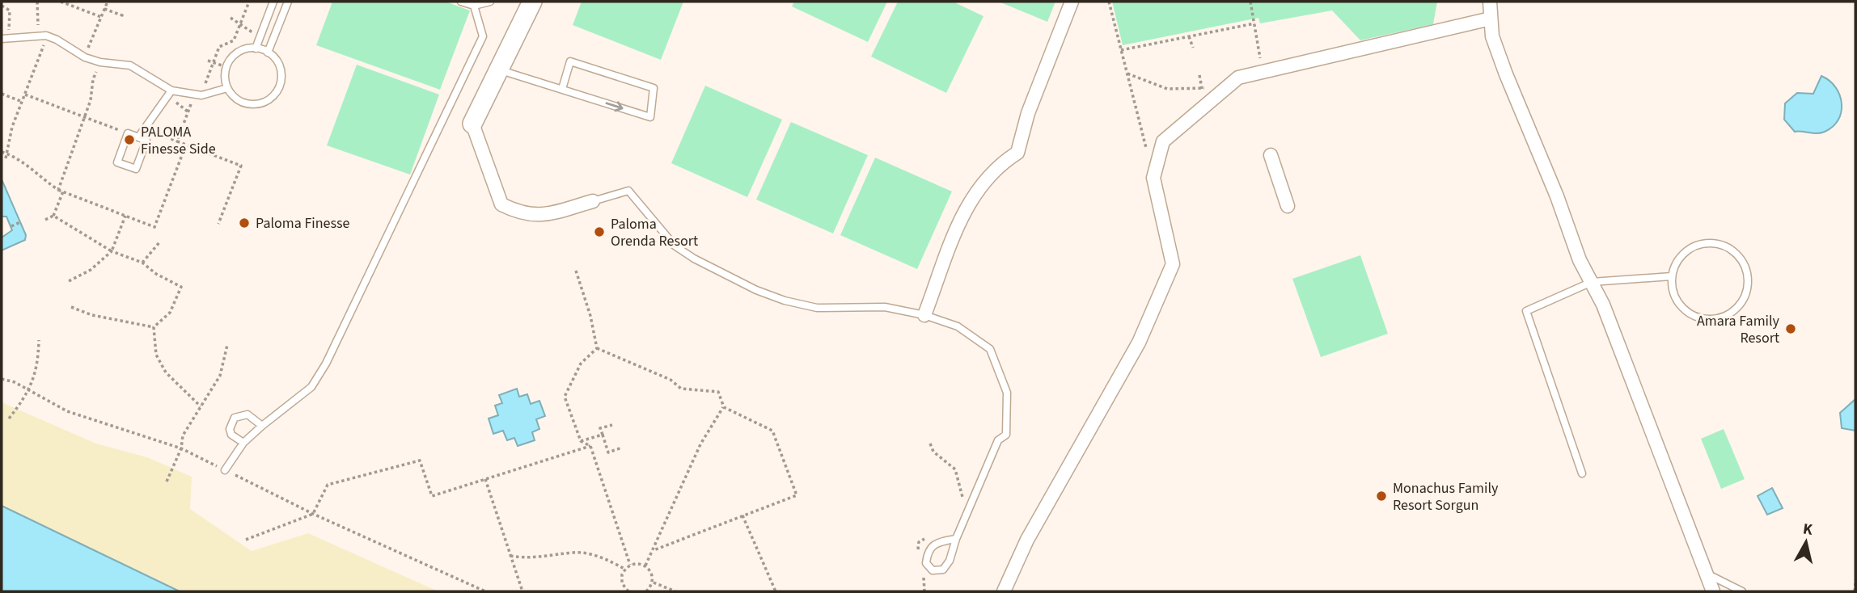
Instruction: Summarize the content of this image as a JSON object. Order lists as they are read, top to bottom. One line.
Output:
{"places":["PALOMA Finesse Side","Paloma Finesse","Paloma Orenda Resort","Amara Family Resort","Monachus Family Resort Sorgun"],"north":"top"}
